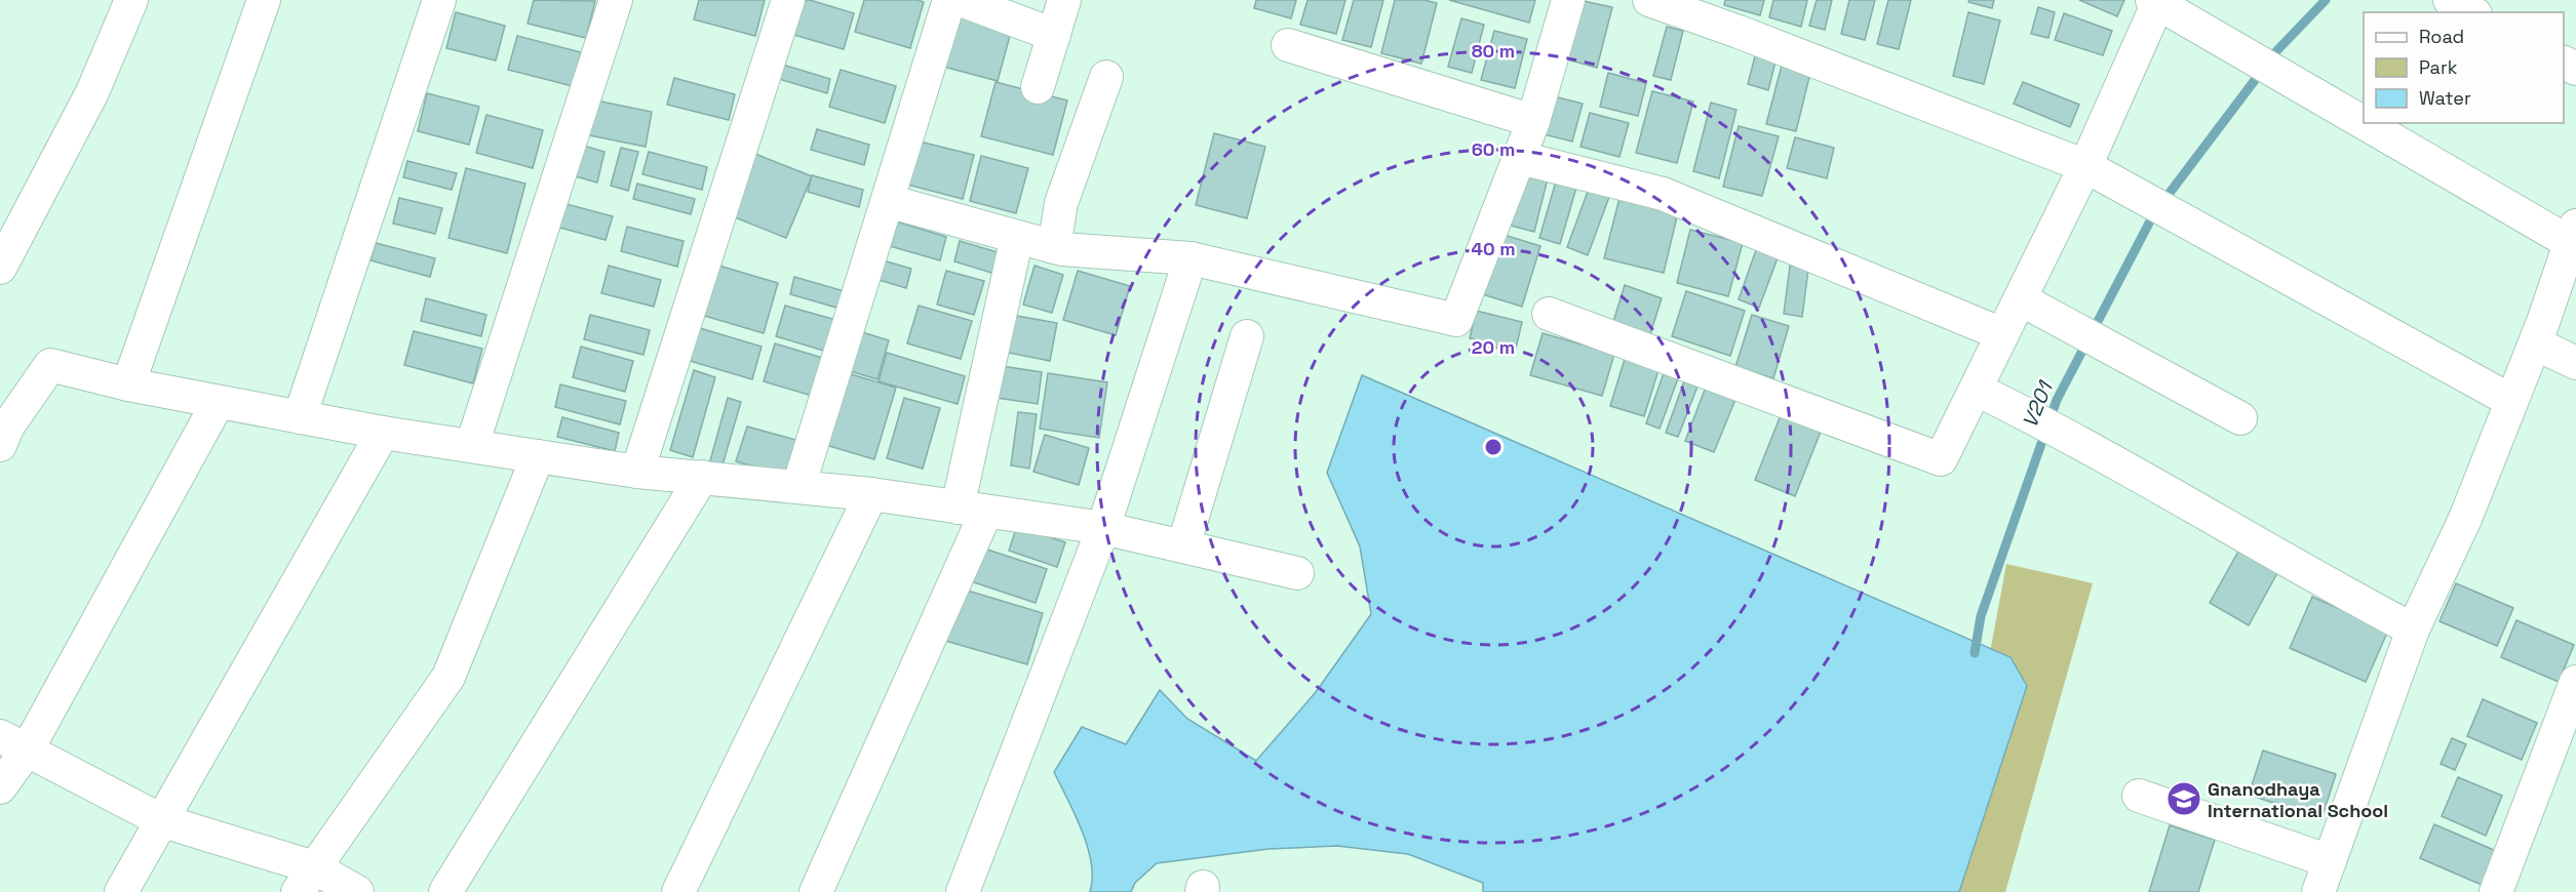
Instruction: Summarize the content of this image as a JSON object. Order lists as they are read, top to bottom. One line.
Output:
{"water":["V201"],"places":{"school or university":["Gnanodhaya International School"]},"legend":["Road","Park","Water"],"rings":["80 m","60 m","40 m","20 m"]}
